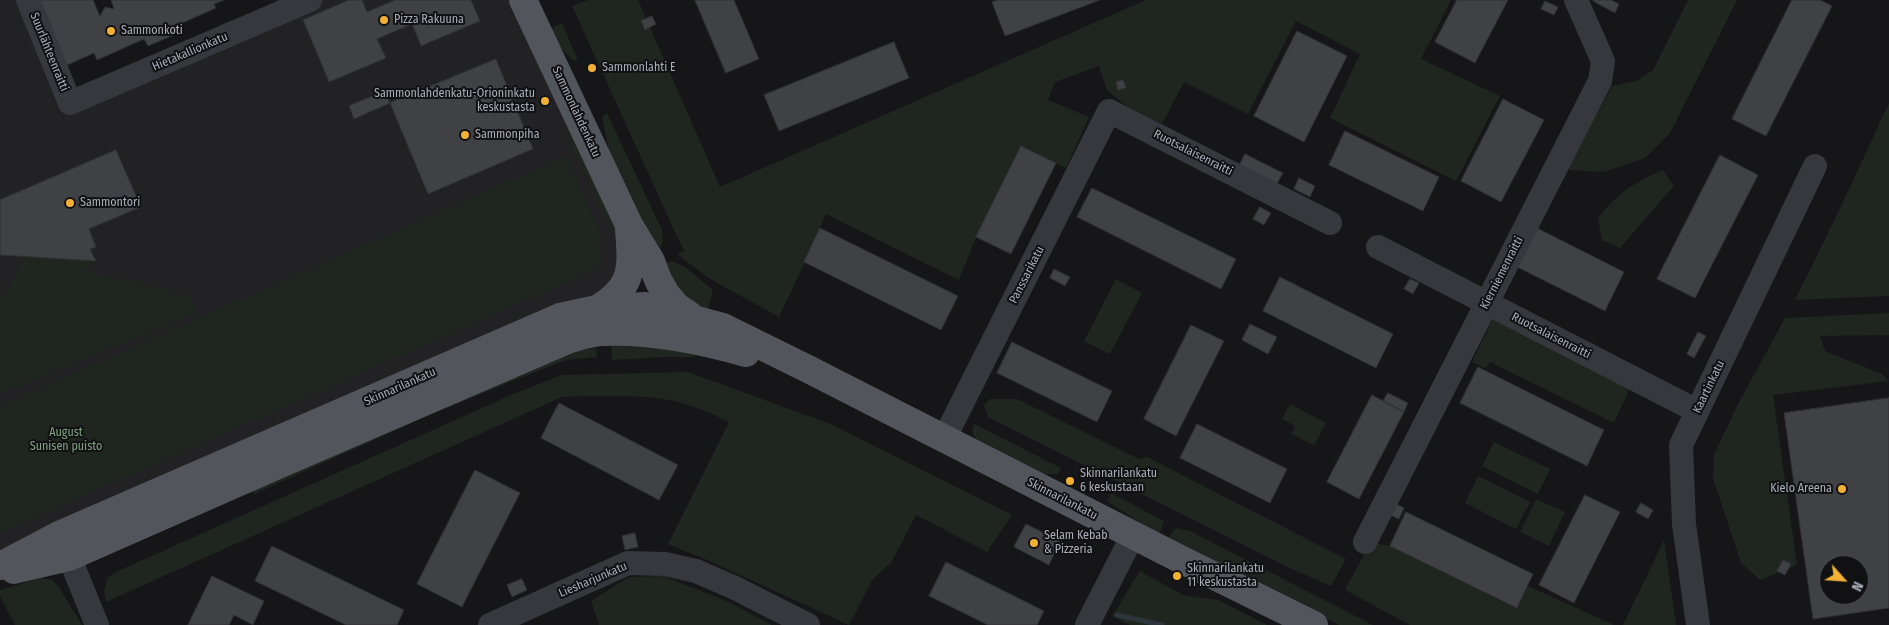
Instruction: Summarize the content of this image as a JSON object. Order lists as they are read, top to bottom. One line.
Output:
{"streets":{"main road":["Sammonlahdenkatu","Skinnarilankatu"],"street":["Suurlähteenraitti","Hietakallionkatu","Ruotsalaisenraitti","Kierniemenraitti","Panssarikatu","Kaartinkatu","Liesharjunkatu"]},"crossings":[["Suurlähteenraitti","Hietakallionkatu"],["Sammonlahdenkatu","Skinnarilankatu"],["Ruotsalaisenraitti","Kierniemenraitti"],["Ruotsalaisenraitti","Panssarikatu"],["Ruotsalaisenraitti","Kaartinkatu"],["Panssarikatu","Skinnarilankatu"]],"parks":["August Sunisen puisto"],"places":["Pizza Rakuuna","Sammonkoti","Sammonlahti E","Sammonlahdenkatu-Orioninkatu keskustasta","Sammonpiha","Sammontori","Skinnarilankatu 6 keskustaan","Kielo Areena","Selam Kebab & Pizzeria","Skinnarilankatu 11 keskustasta"],"north":"bottom right"}
